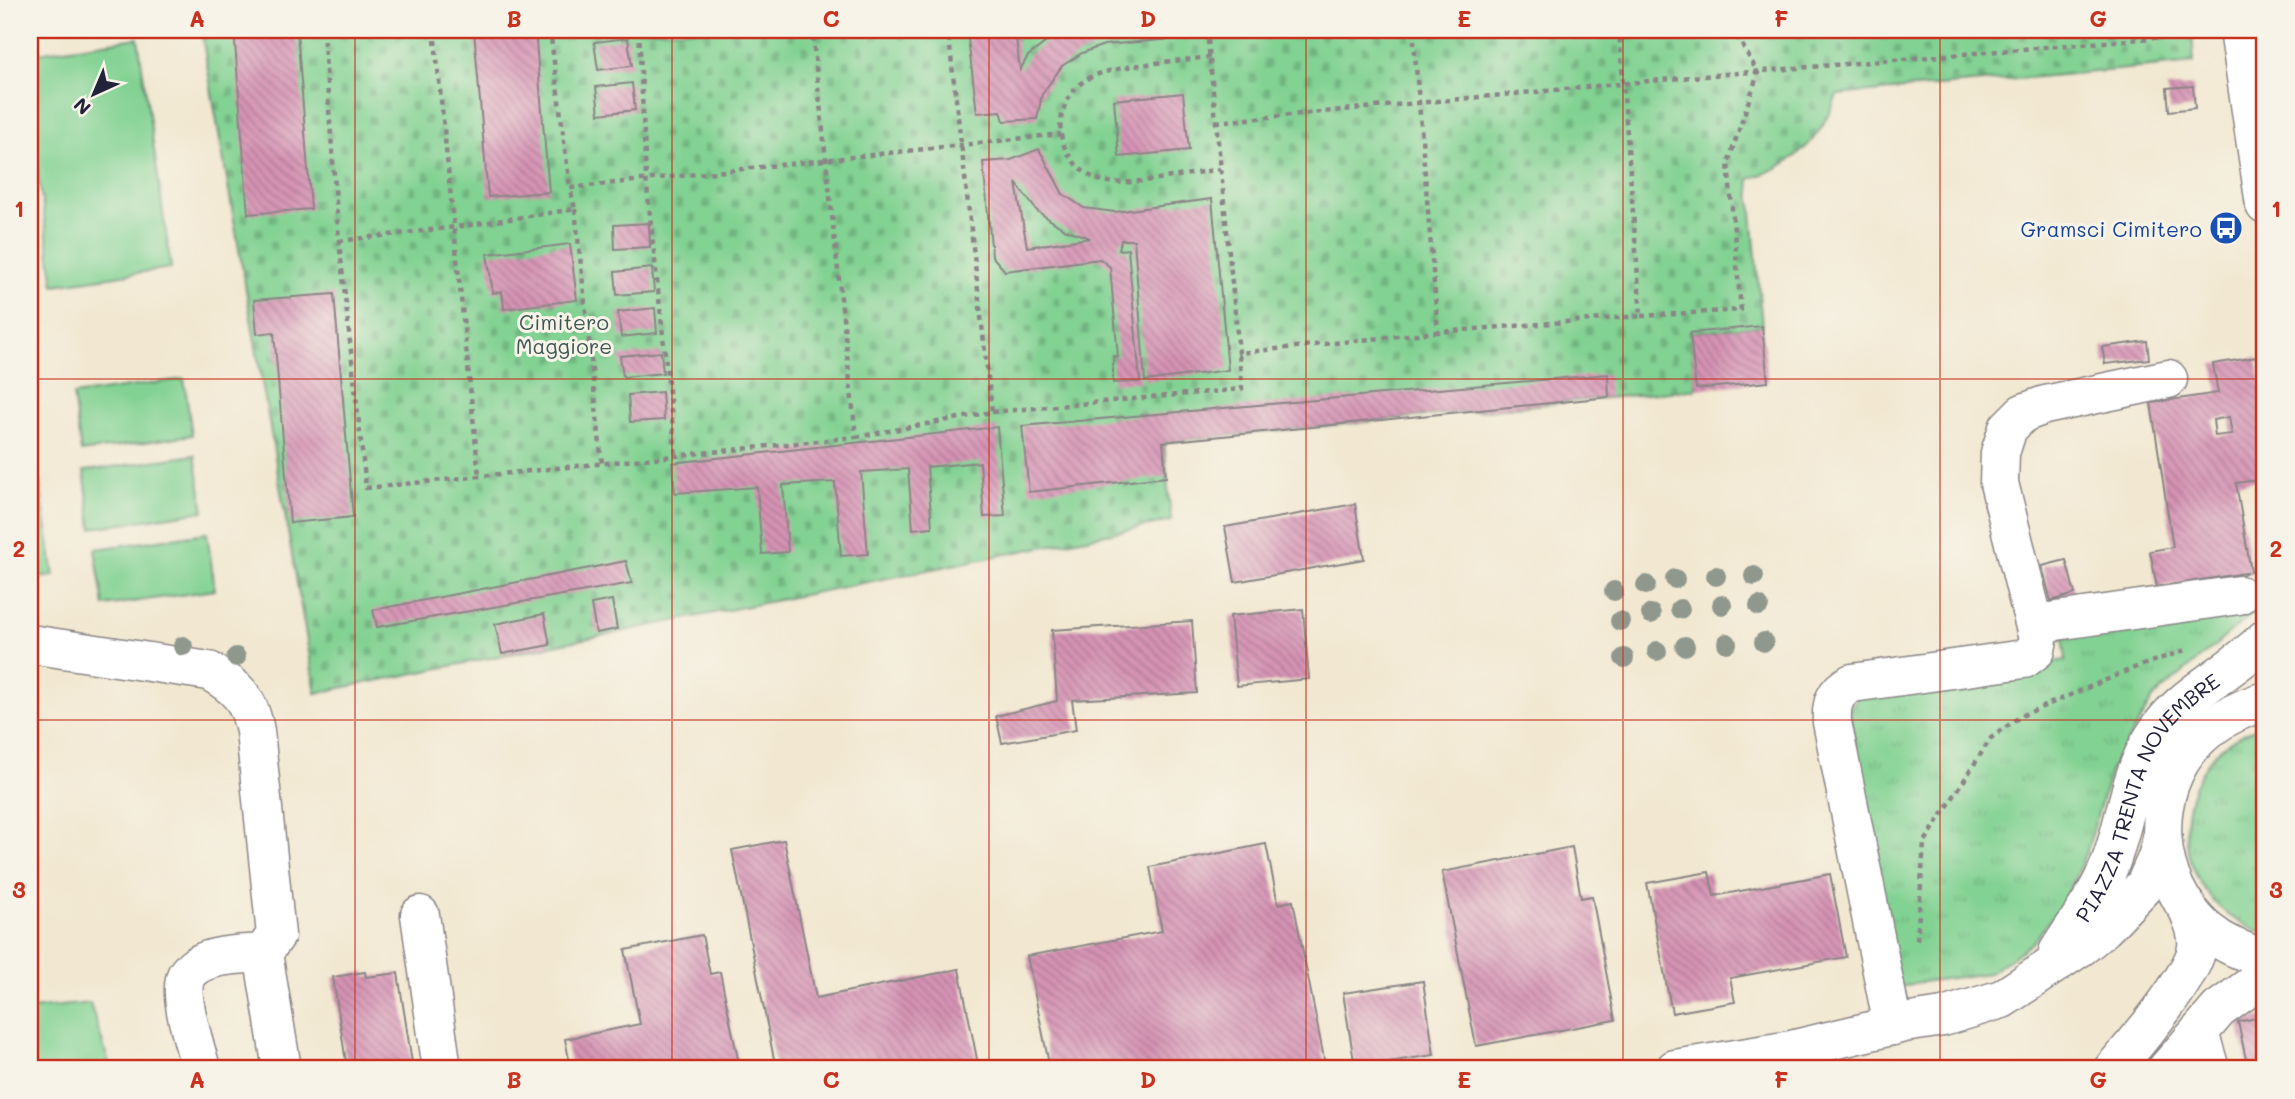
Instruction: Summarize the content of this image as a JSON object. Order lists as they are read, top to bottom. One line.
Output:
{"streets":{"street":["PIAZZA TRENTA NOVEMBRE"]},"parks":["Cimitero Maggiore"],"places":{"bus stop":["Gramsci Cimitero"]},"north":"bottom left","grid":{"columns":["A","B","C","D","E","F","G"],"rows":["1","2","3"]}}
